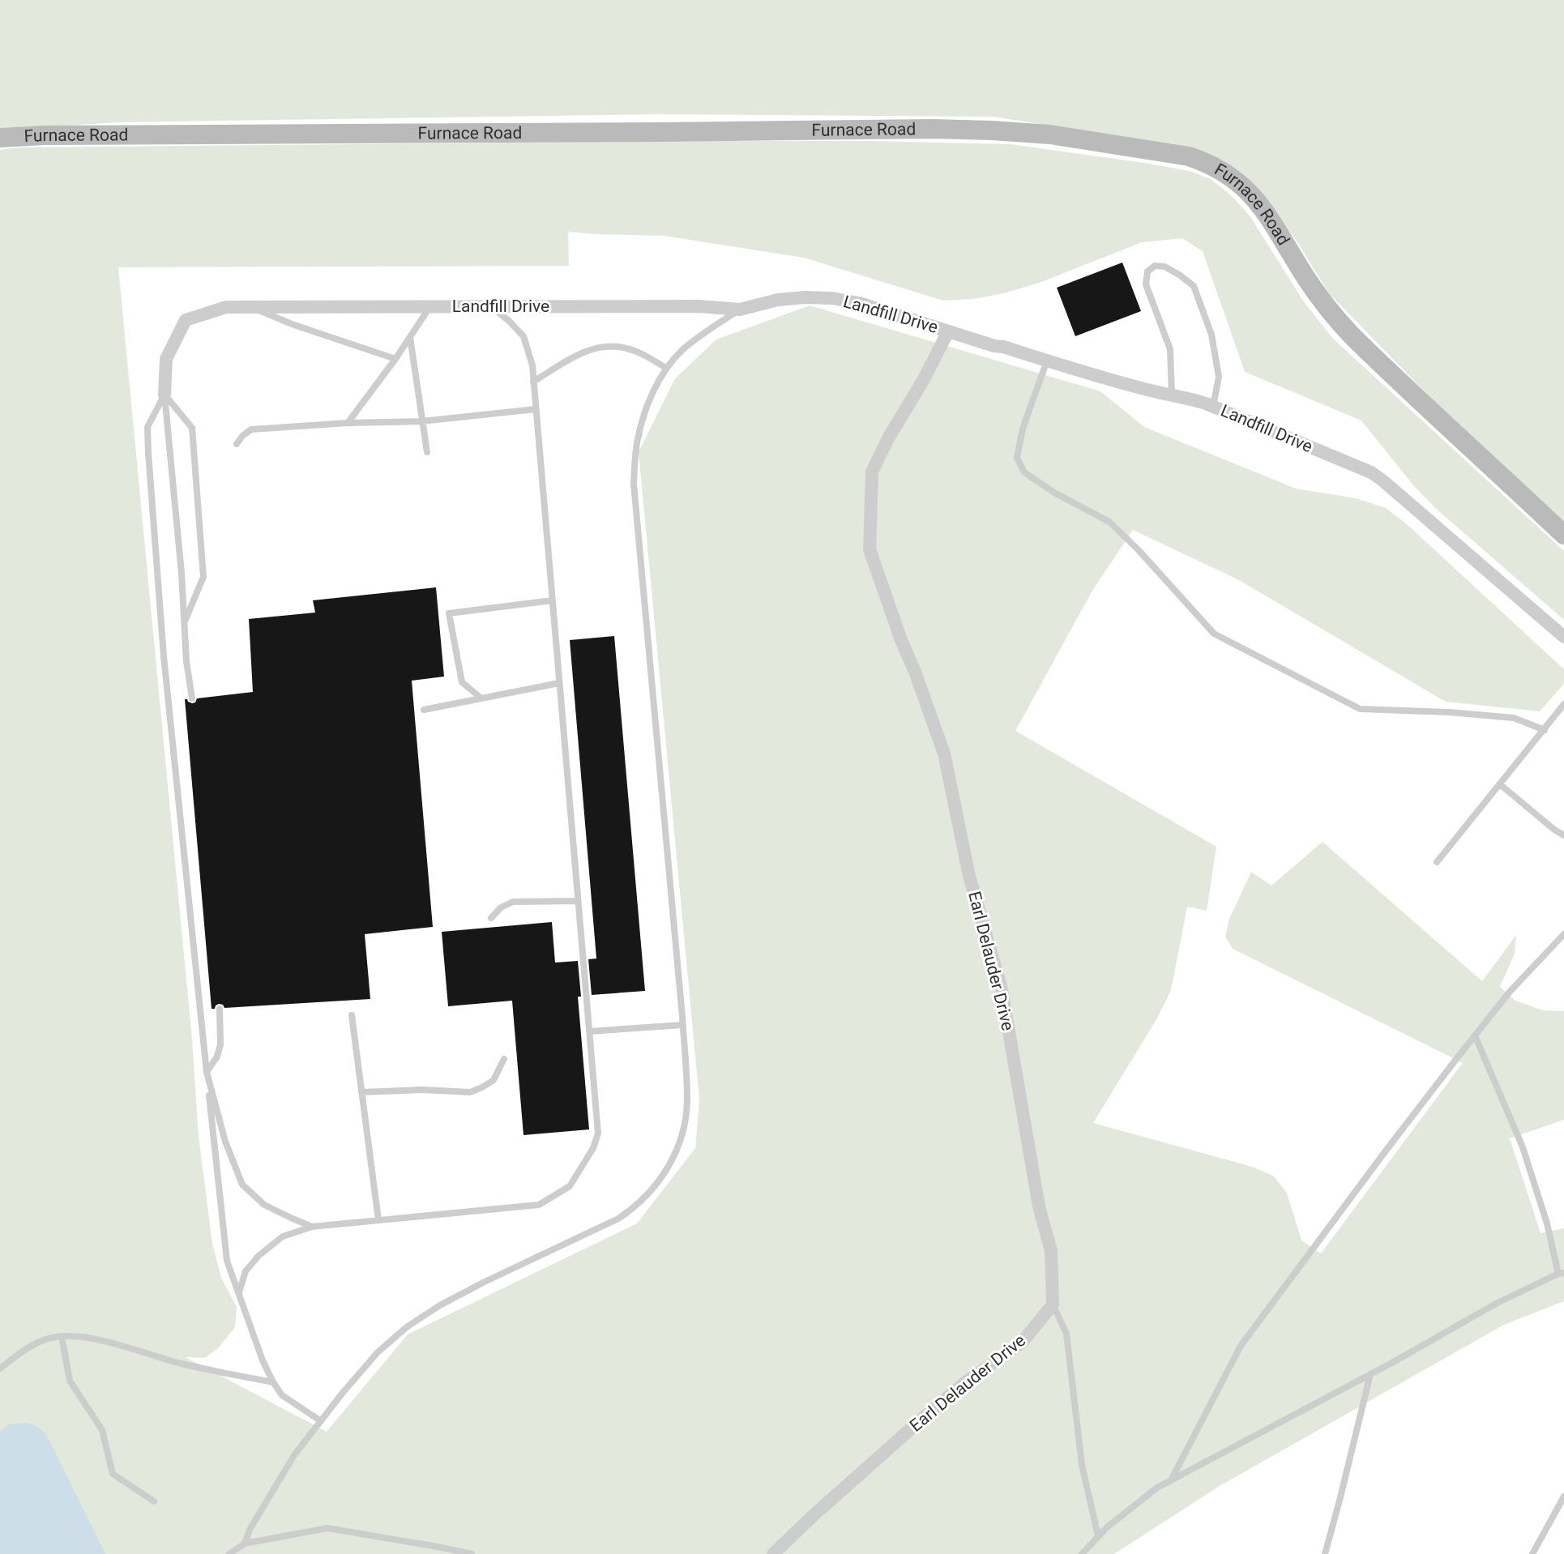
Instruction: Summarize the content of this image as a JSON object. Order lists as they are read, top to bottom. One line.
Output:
{"streets":{"main road":["Furnace Road"],"street":["Landfill Drive","Earl Delauder Drive"]},"crossings":[["Landfill Drive","Earl Delauder Drive"]]}
